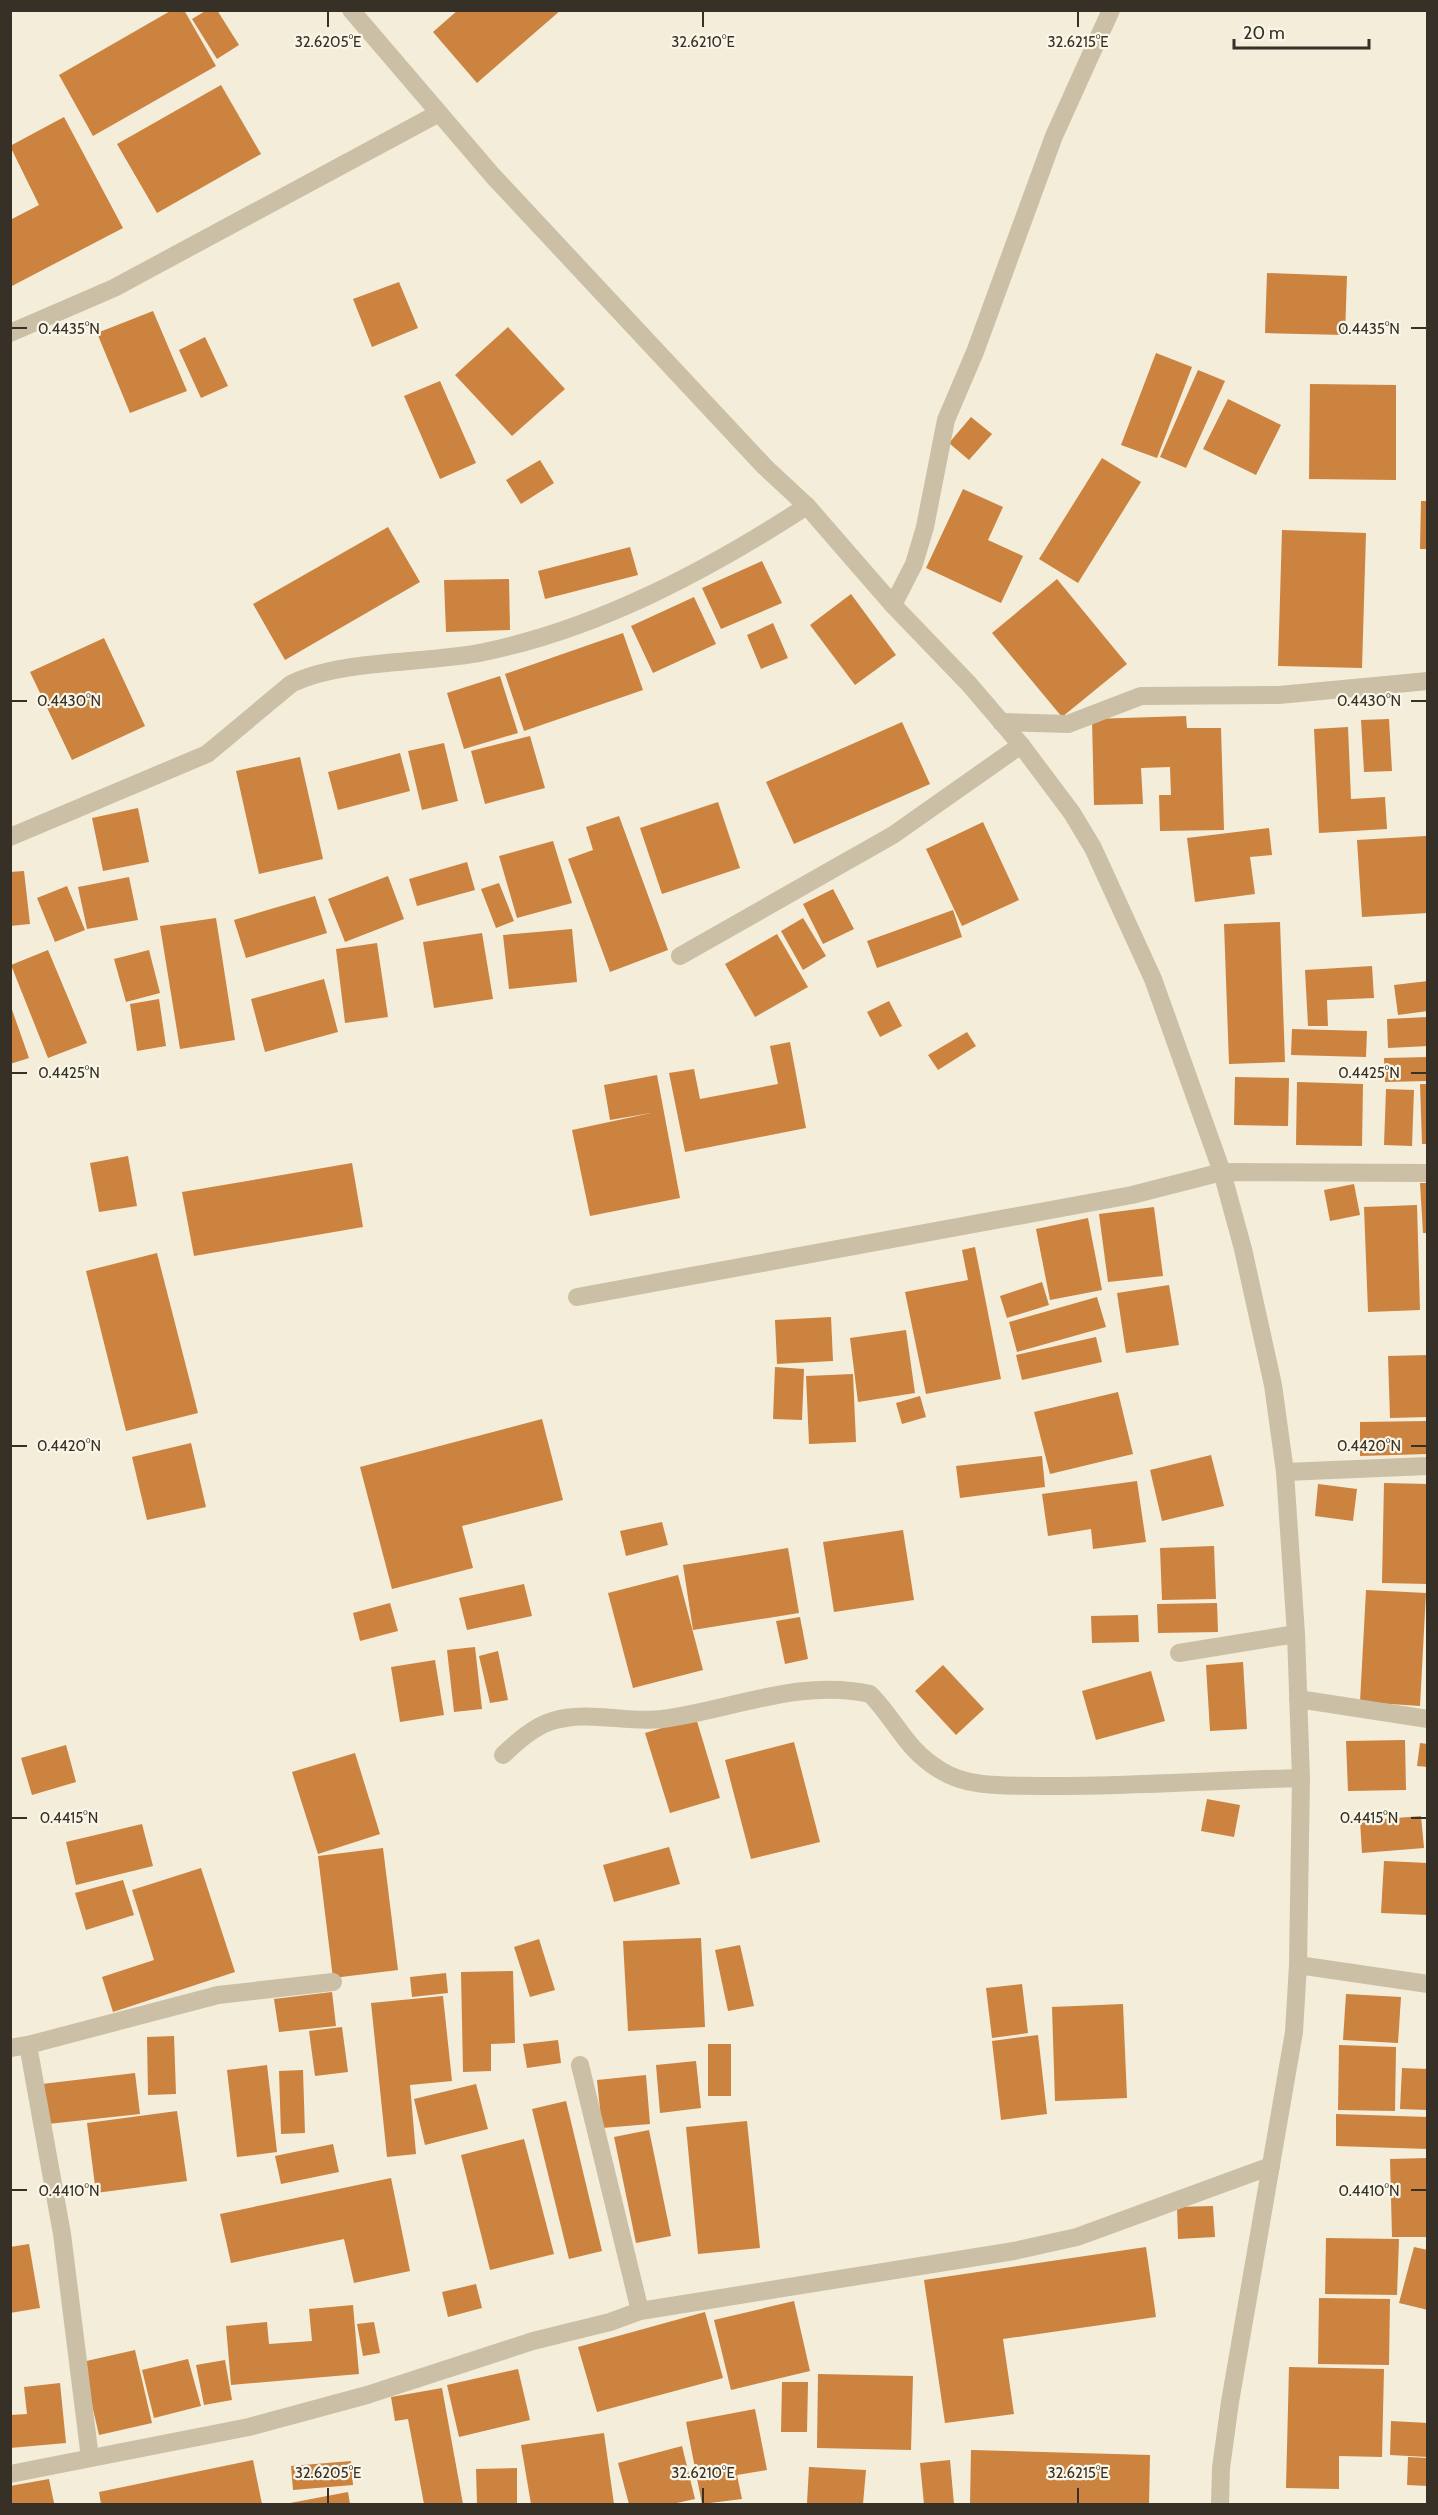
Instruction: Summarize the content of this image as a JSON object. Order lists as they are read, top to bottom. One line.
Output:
{"scale_bar":"20 m","coordinates":["32.6205°E","32.6210°E","32.6215°E","0.4435°N","0.4430°N","0.4425°N","0.4420°N","0.4415°N","0.4410°N"]}
